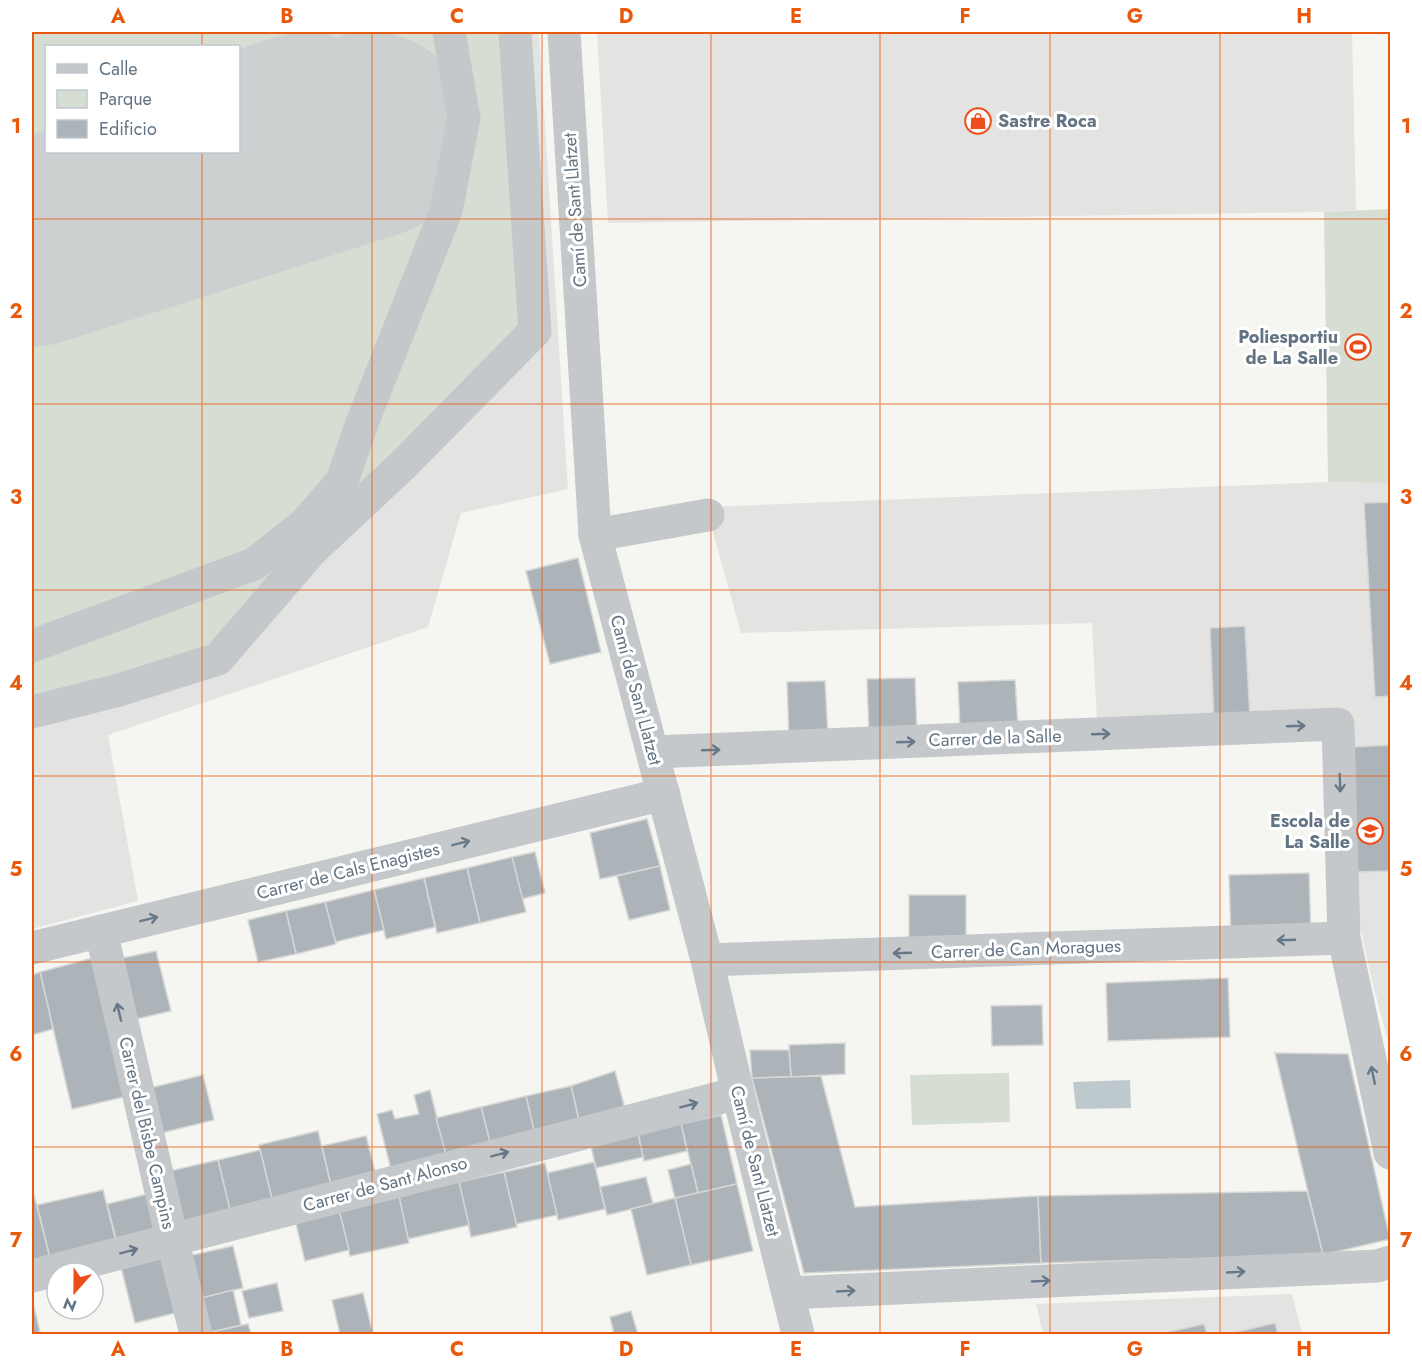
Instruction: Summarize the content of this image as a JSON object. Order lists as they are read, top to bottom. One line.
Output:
{"streets":{"street":["Camí de Sant Llatzet","Carrer de la Salle","Carrer de Cals Enagistes","Carrer de Can Moragues","Carrer del Bisbe Campins","Carrer de Sant Alonso"]},"crossings":[["Camí de Sant Llatzet","Carrer de la Salle"],["Camí de Sant Llatzet","Carrer de Cals Enagistes"],["Camí de Sant Llatzet","Carrer de Can Moragues"],["Camí de Sant Llatzet","Carrer de Sant Alonso"],["Carrer de la Salle","Carrer de Can Moragues"],["Carrer de Cals Enagistes","Carrer del Bisbe Campins"],["Carrer del Bisbe Campins","Carrer de Sant Alonso"]],"one_way":["Carrer de Cals Enagistes","Carrer de Can Moragues","Carrer del Bisbe Campins","Carrer de Sant Alonso"],"places":{"shop":["Sastre Roca"],"sports":["Poliesportiu de La Salle"],"school or university":["Escola de La Salle"]},"legend":["Calle","Parque","Edificio"],"north":"bottom","grid":{"columns":["A","B","C","D","E","F","G","H"],"rows":["1","2","3","4","5","6","7"]}}
